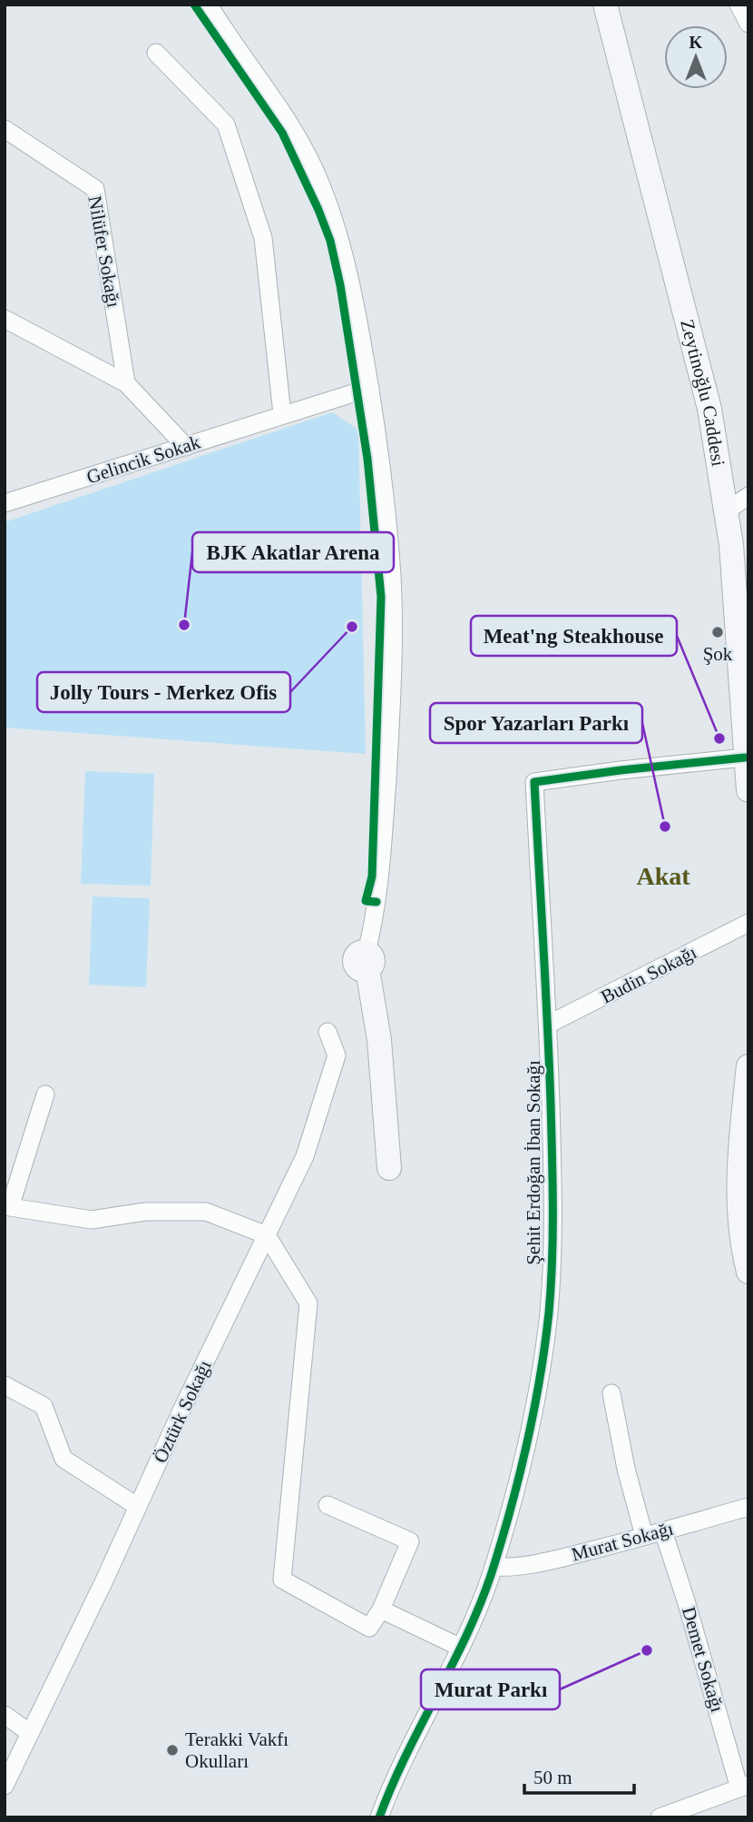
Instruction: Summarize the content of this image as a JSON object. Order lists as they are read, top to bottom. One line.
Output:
{"streets":{"street":["Nilüfer Sokağı","Zeytinoğlu Caddesi","Gelincik Sokak","Budin Sokağı","Şehit Erdoğan İban Sokağı","Öztürk Sokağı","Murat Sokağı","Demet Sokağı"]},"crossings":[["Zeytinoğlu Caddesi","Şehit Erdoğan İban Sokağı"],["Budin Sokağı","Şehit Erdoğan İban Sokağı"],["Şehit Erdoğan İban Sokağı","Murat Sokağı"],["Murat Sokağı","Demet Sokağı"]],"districts":["Akat"],"places":["BJK Akatlar Arena","Jolly Tours - Merkez Ofis","Şok","Meat'ng Steakhouse","Spor Yazarları Parkı","Murat Parkı","Terakki Vakfı Okulları"],"scale_bar":"50 m","north":"top"}
